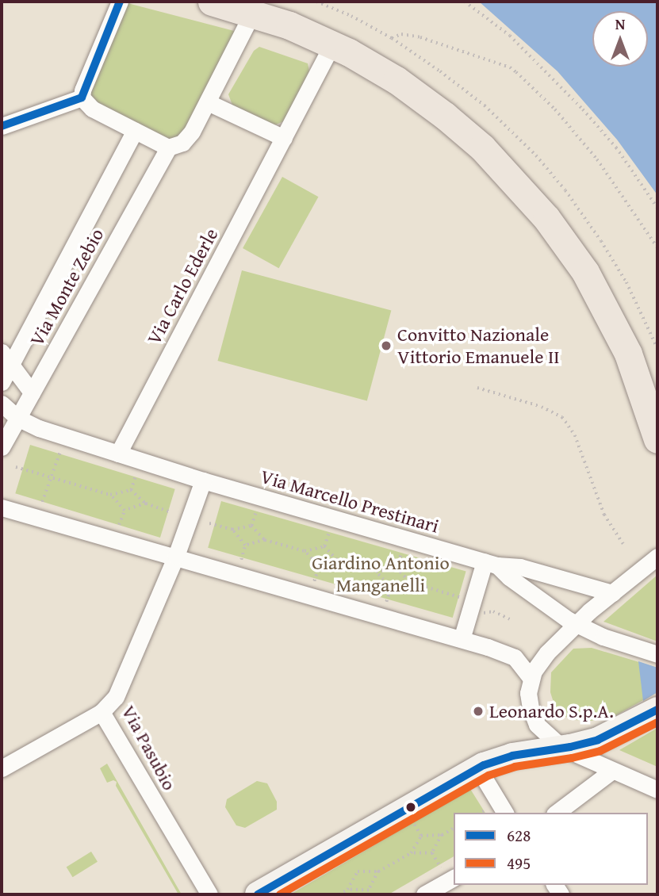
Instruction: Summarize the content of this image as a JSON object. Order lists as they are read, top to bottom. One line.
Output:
{"streets":{"street":["Via Carlo Ederle","Via Monte Zebio","Via Marcello Prestinari","Via Pasubio"]},"crossings":[["Via Carlo Ederle","Via Marcello Prestinari"],["Via Monte Zebio","Via Marcello Prestinari"]],"parks":["Giardino Antonio Manganelli"],"places":["Convitto Nazionale Vittorio Emanuele II","Leonardo S.p.A."],"lines":["transit line 628","transit line 495"],"legend":["628","495"],"north":"top"}
